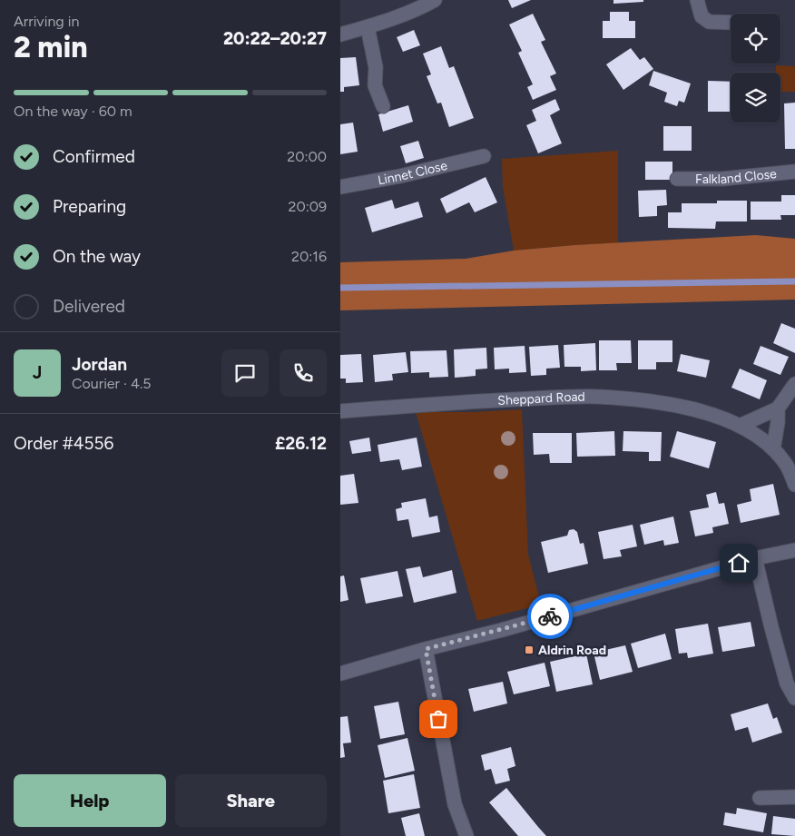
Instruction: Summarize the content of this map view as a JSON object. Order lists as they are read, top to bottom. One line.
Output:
{"streets":{"street":["Linnet Close","Falkland Close","Sheppard Road"]},"places":{"transit":["Aldrin Road"]},"page":{"heading":["2 min","Arriving in","20:22–20:27"],"panel":["Jordan","Courier · 4.5","Order #4556","£26.12"],"bar":"On the way · 60 m","list":[["Confirmed","20:00"],["Preparing","20:09"],["On the way","20:16"],"Delivered"],"round":"J","buttons":["Help","Share"]}}
